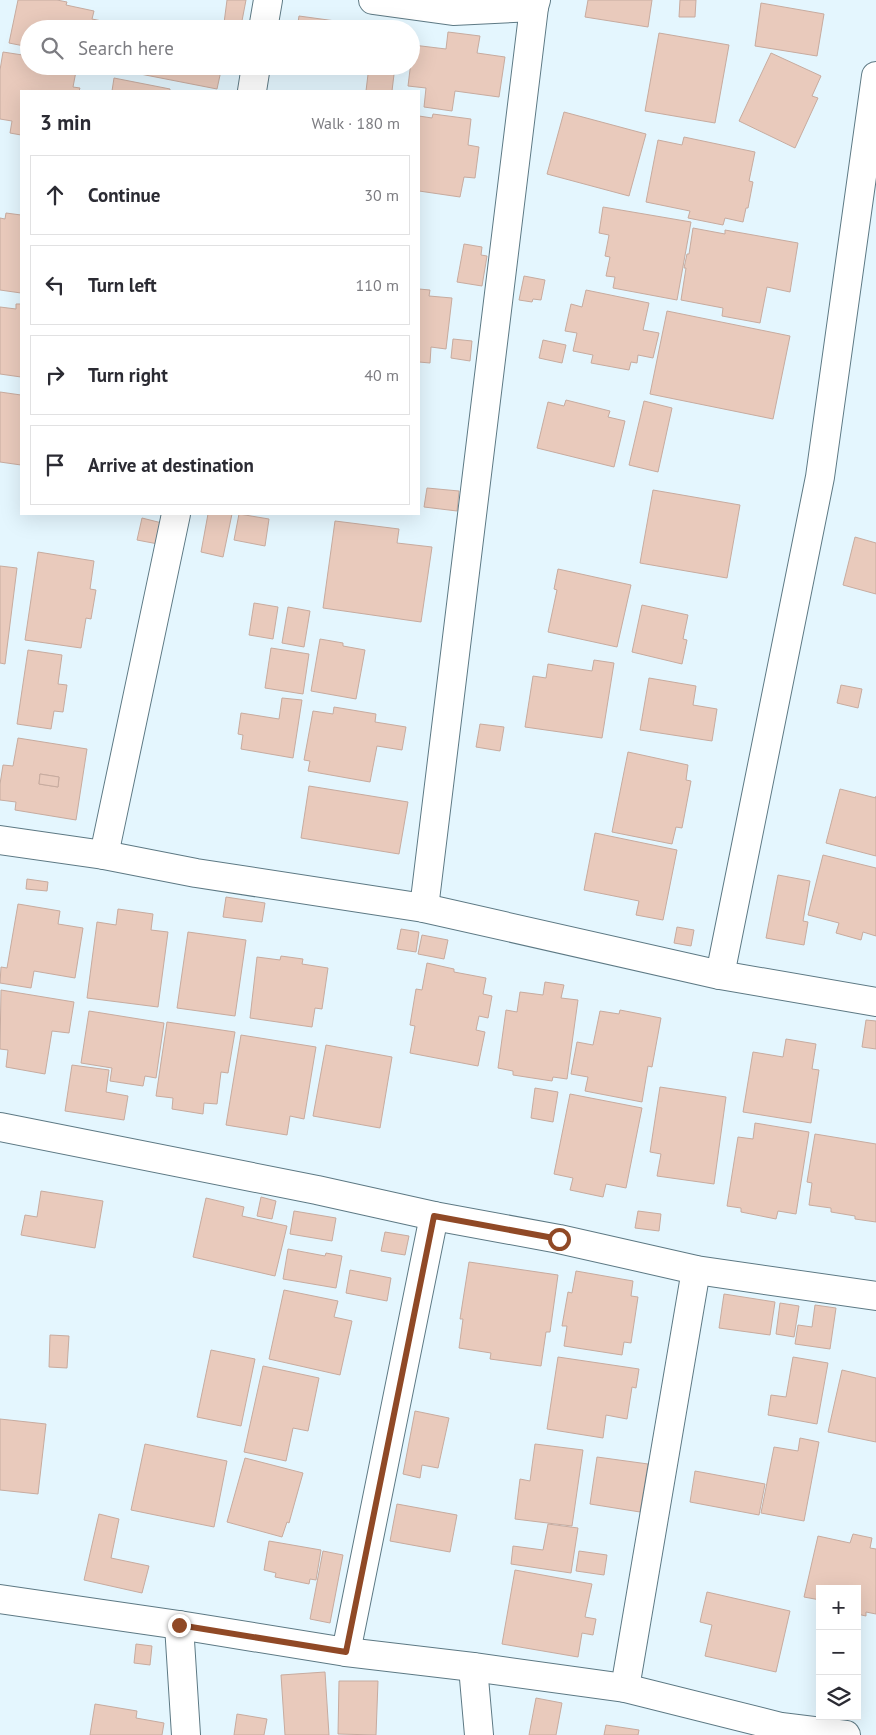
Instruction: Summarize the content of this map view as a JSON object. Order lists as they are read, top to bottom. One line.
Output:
{"page":{"search":"Search here","heading":["3 min","Walk · 180 m"],"list":[["Continue","30 m"],["Turn left","110 m"],["Turn right","40 m"],"Arrive at destination"],"map_buttons":["+","−"]}}
